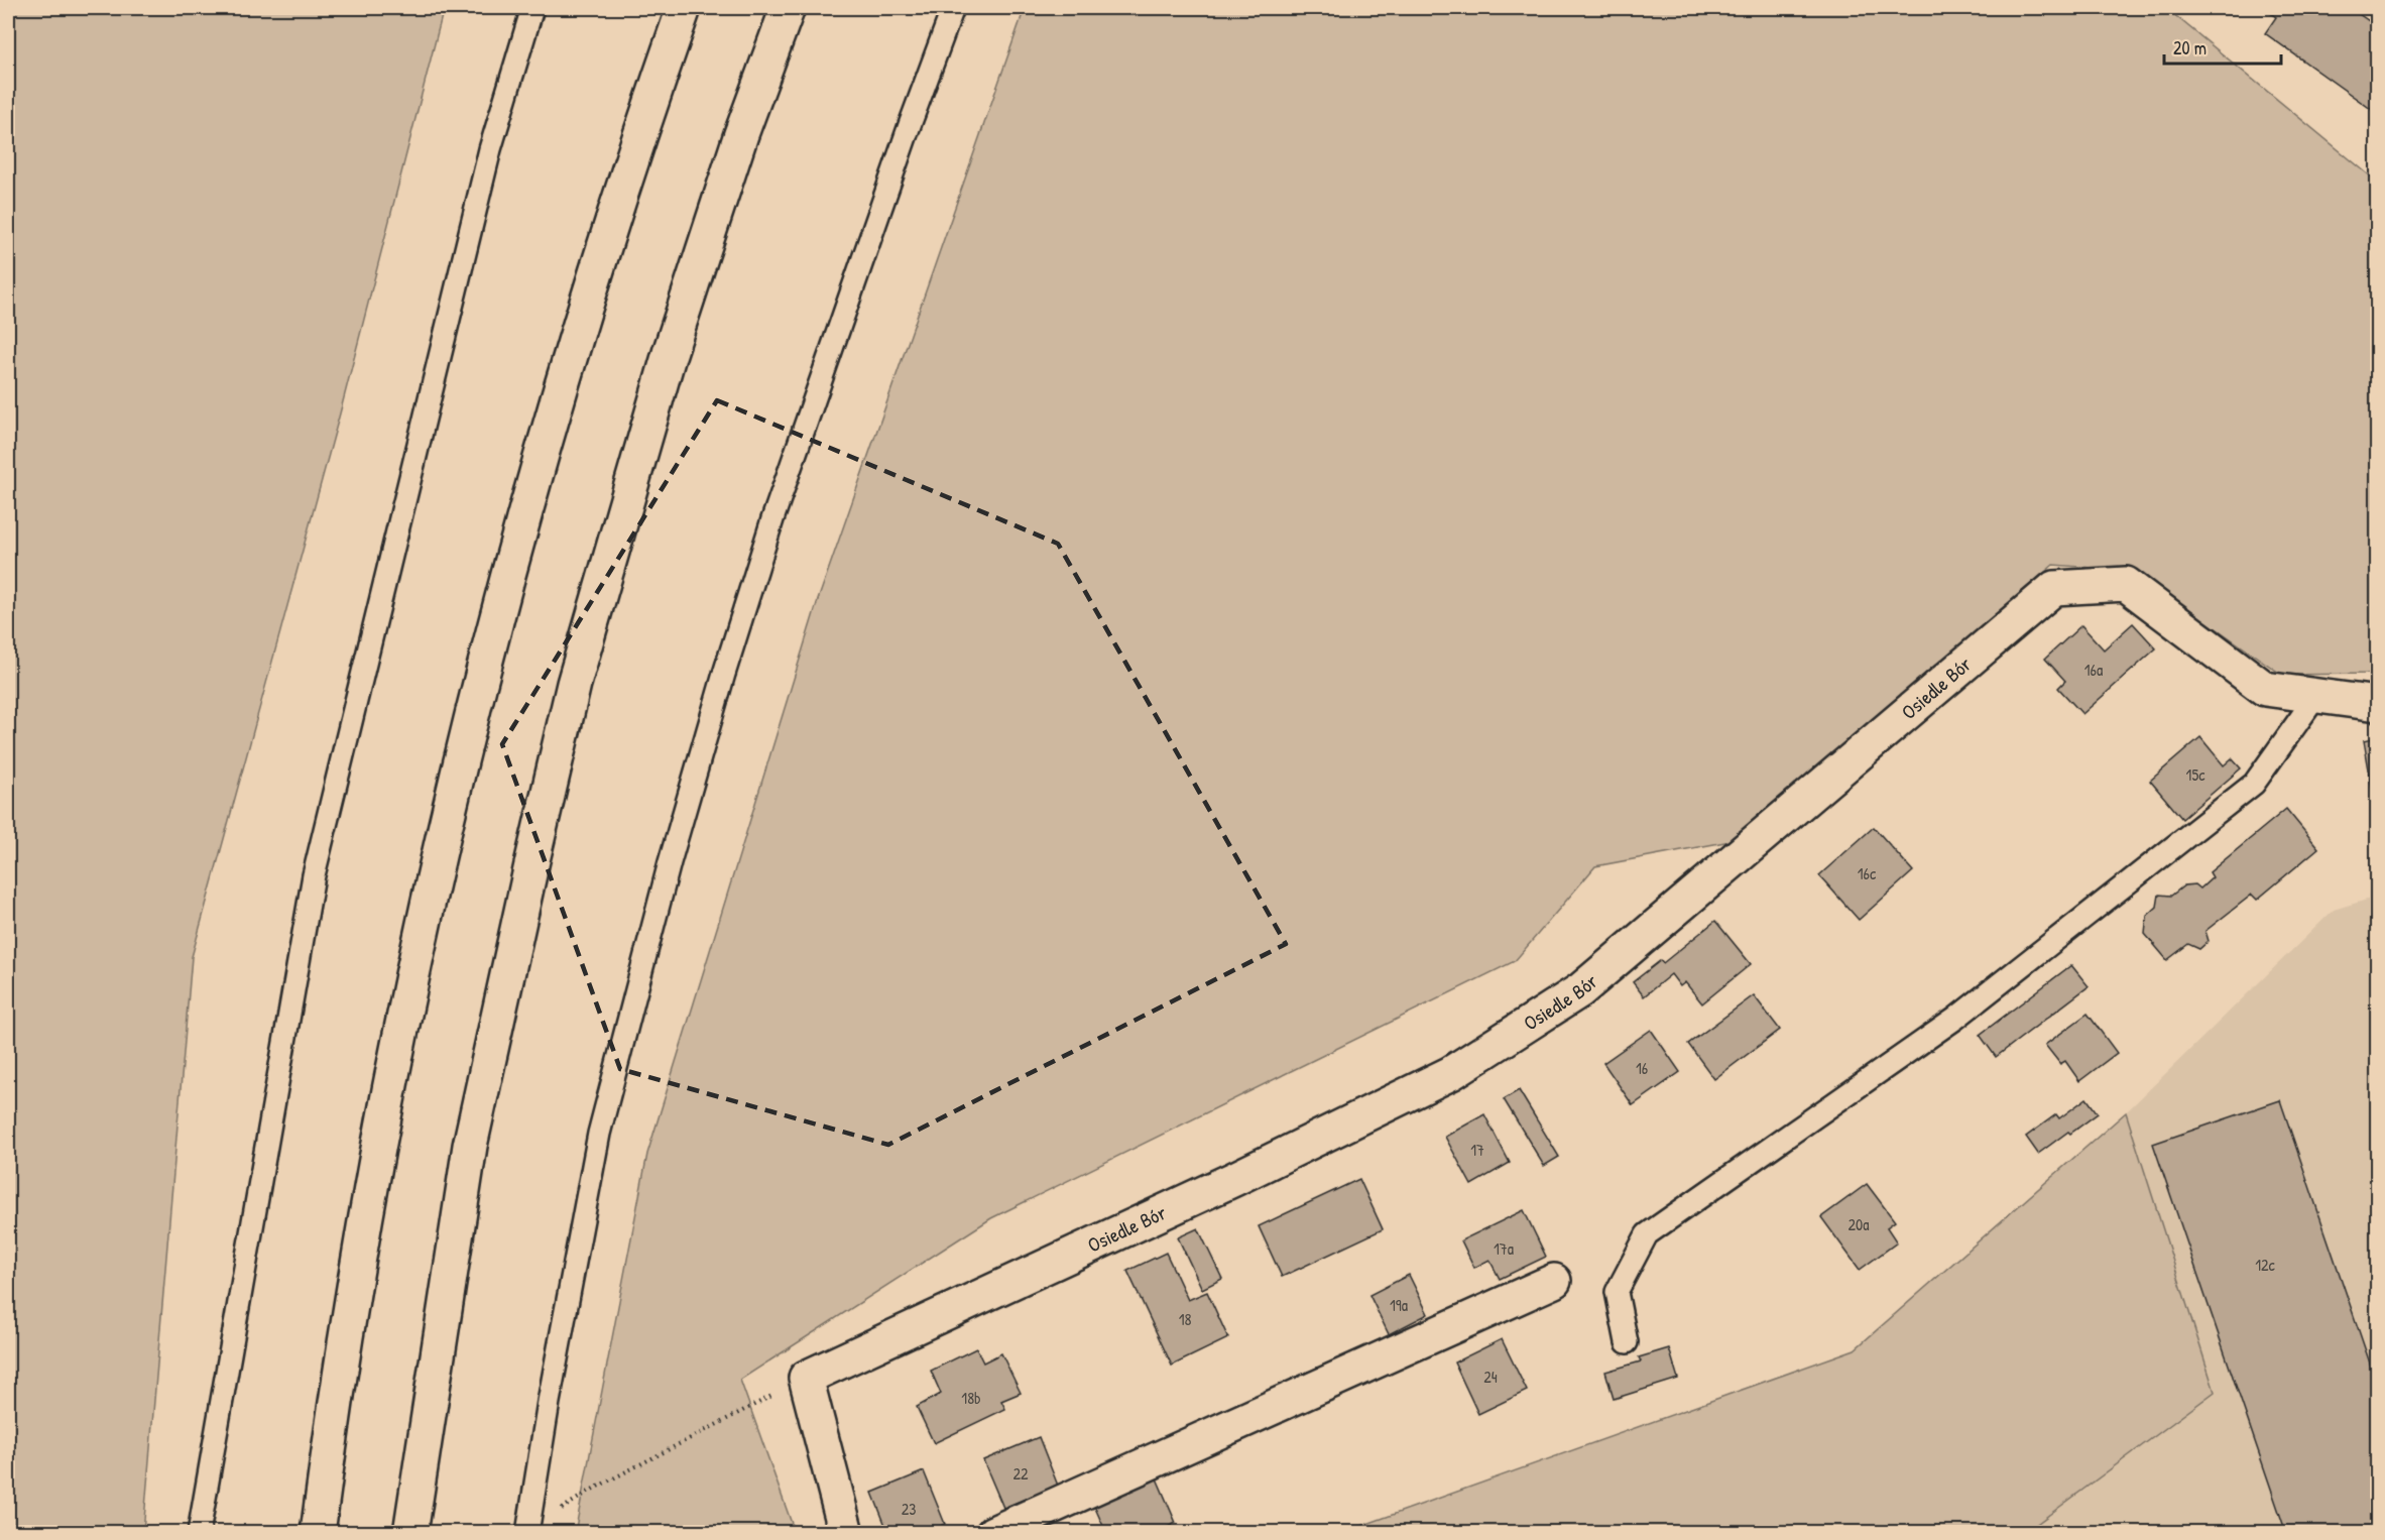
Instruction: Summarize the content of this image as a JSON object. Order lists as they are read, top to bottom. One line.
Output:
{"streets":{"main road":["Osiedle Bór"]},"house_numbers":["16a","15c","16c","16","17","20a","17a","12c","19a","18","24","18b","22","23"],"scale_bar":"20 m"}
